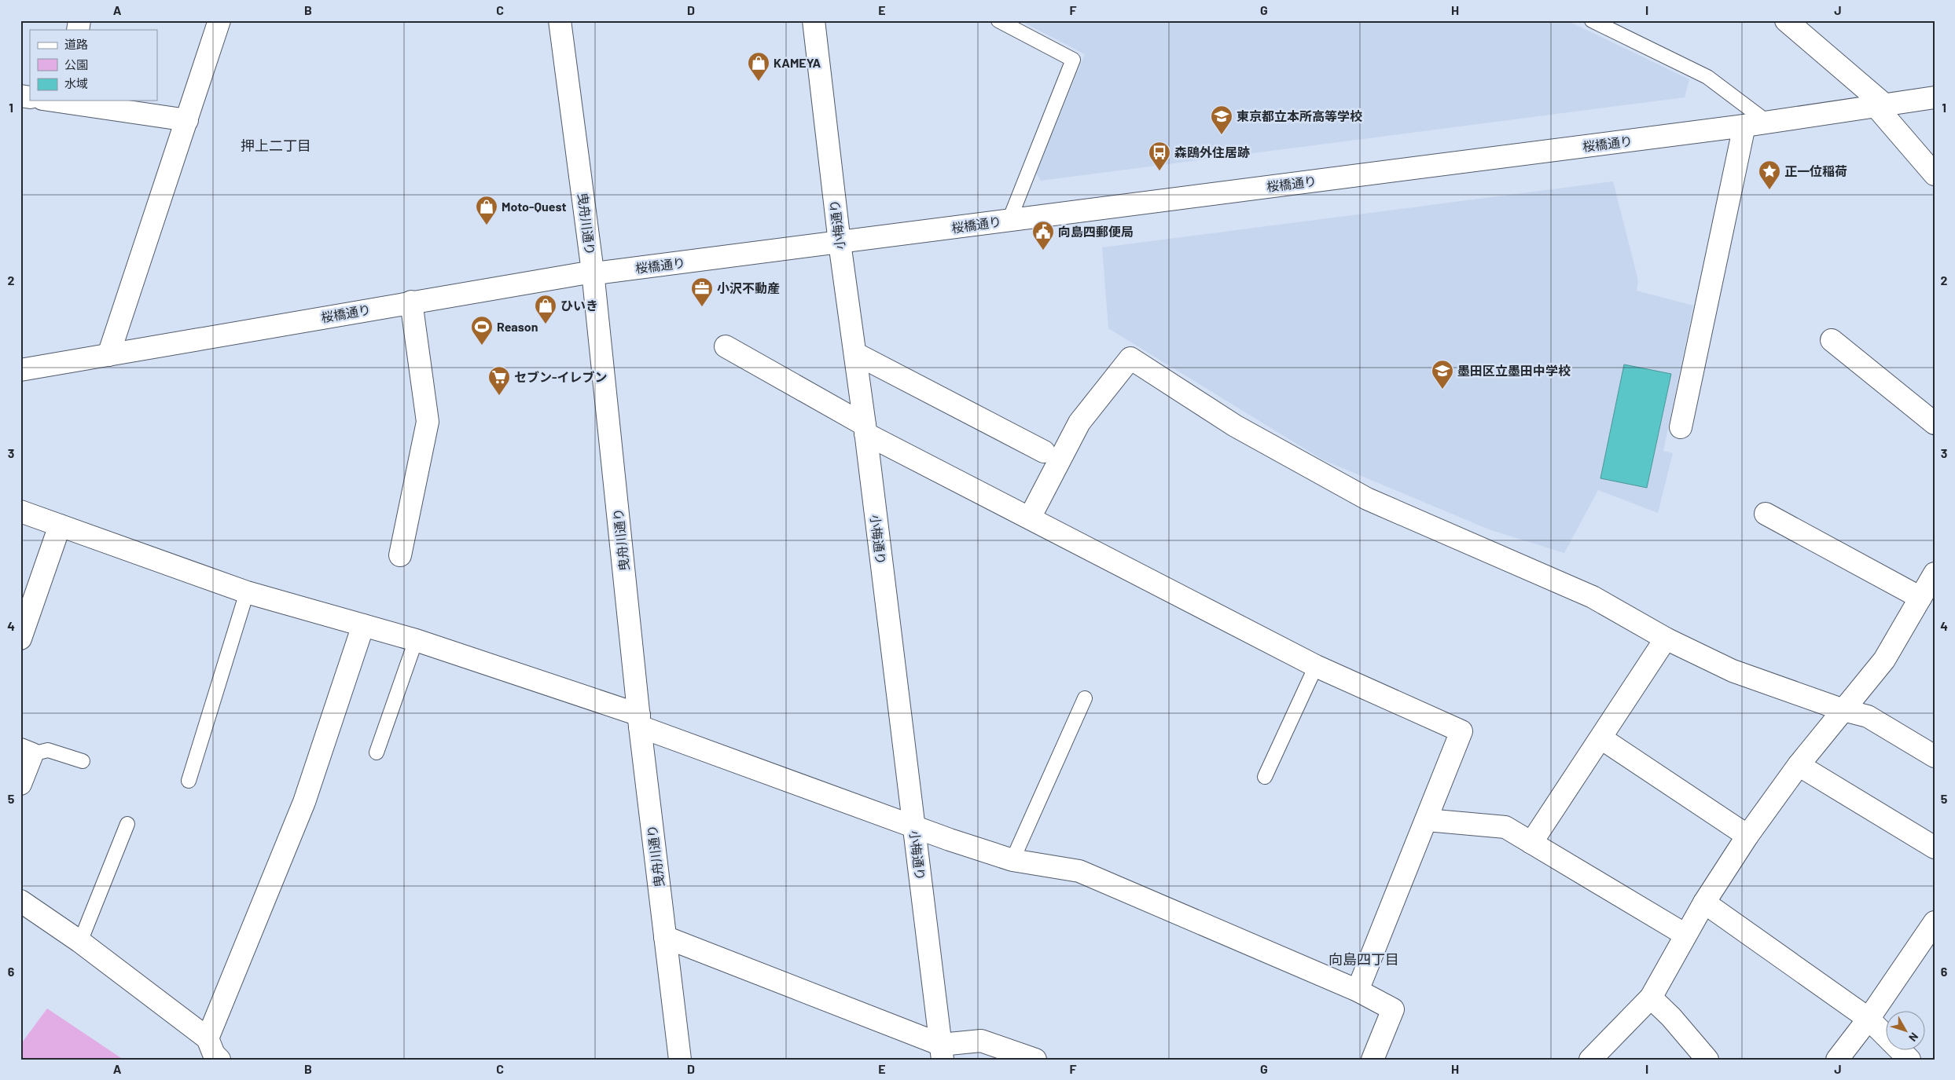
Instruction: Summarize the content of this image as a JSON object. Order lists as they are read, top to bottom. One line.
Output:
{"streets":{"street":["桜橋通り","曳舟川通り","小梅通り"]},"crossings":[["桜橋通り","曳舟川通り"],["桜橋通り","小梅通り"]],"districts":["押上二丁目","向島四丁目"],"places":{"shop":["KAMEYA","Moto-Quest","ひいき"],"school or university":["東京都立本所高等学校","墨田区立墨田中学校"],"bus stop":["森鴎外住居跡"],"place":["正一位稲荷"],"public building":["向島四郵便局"],"office":["小沢不動産"],"sports":["Reason"],"supermarket":["セブン-イレブン"]},"legend":["道路","公園","水域"],"north":"bottom right","grid":{"columns":["A","B","C","D","E","F","G","H","I","J"],"rows":["1","2","3","4","5","6"]}}
